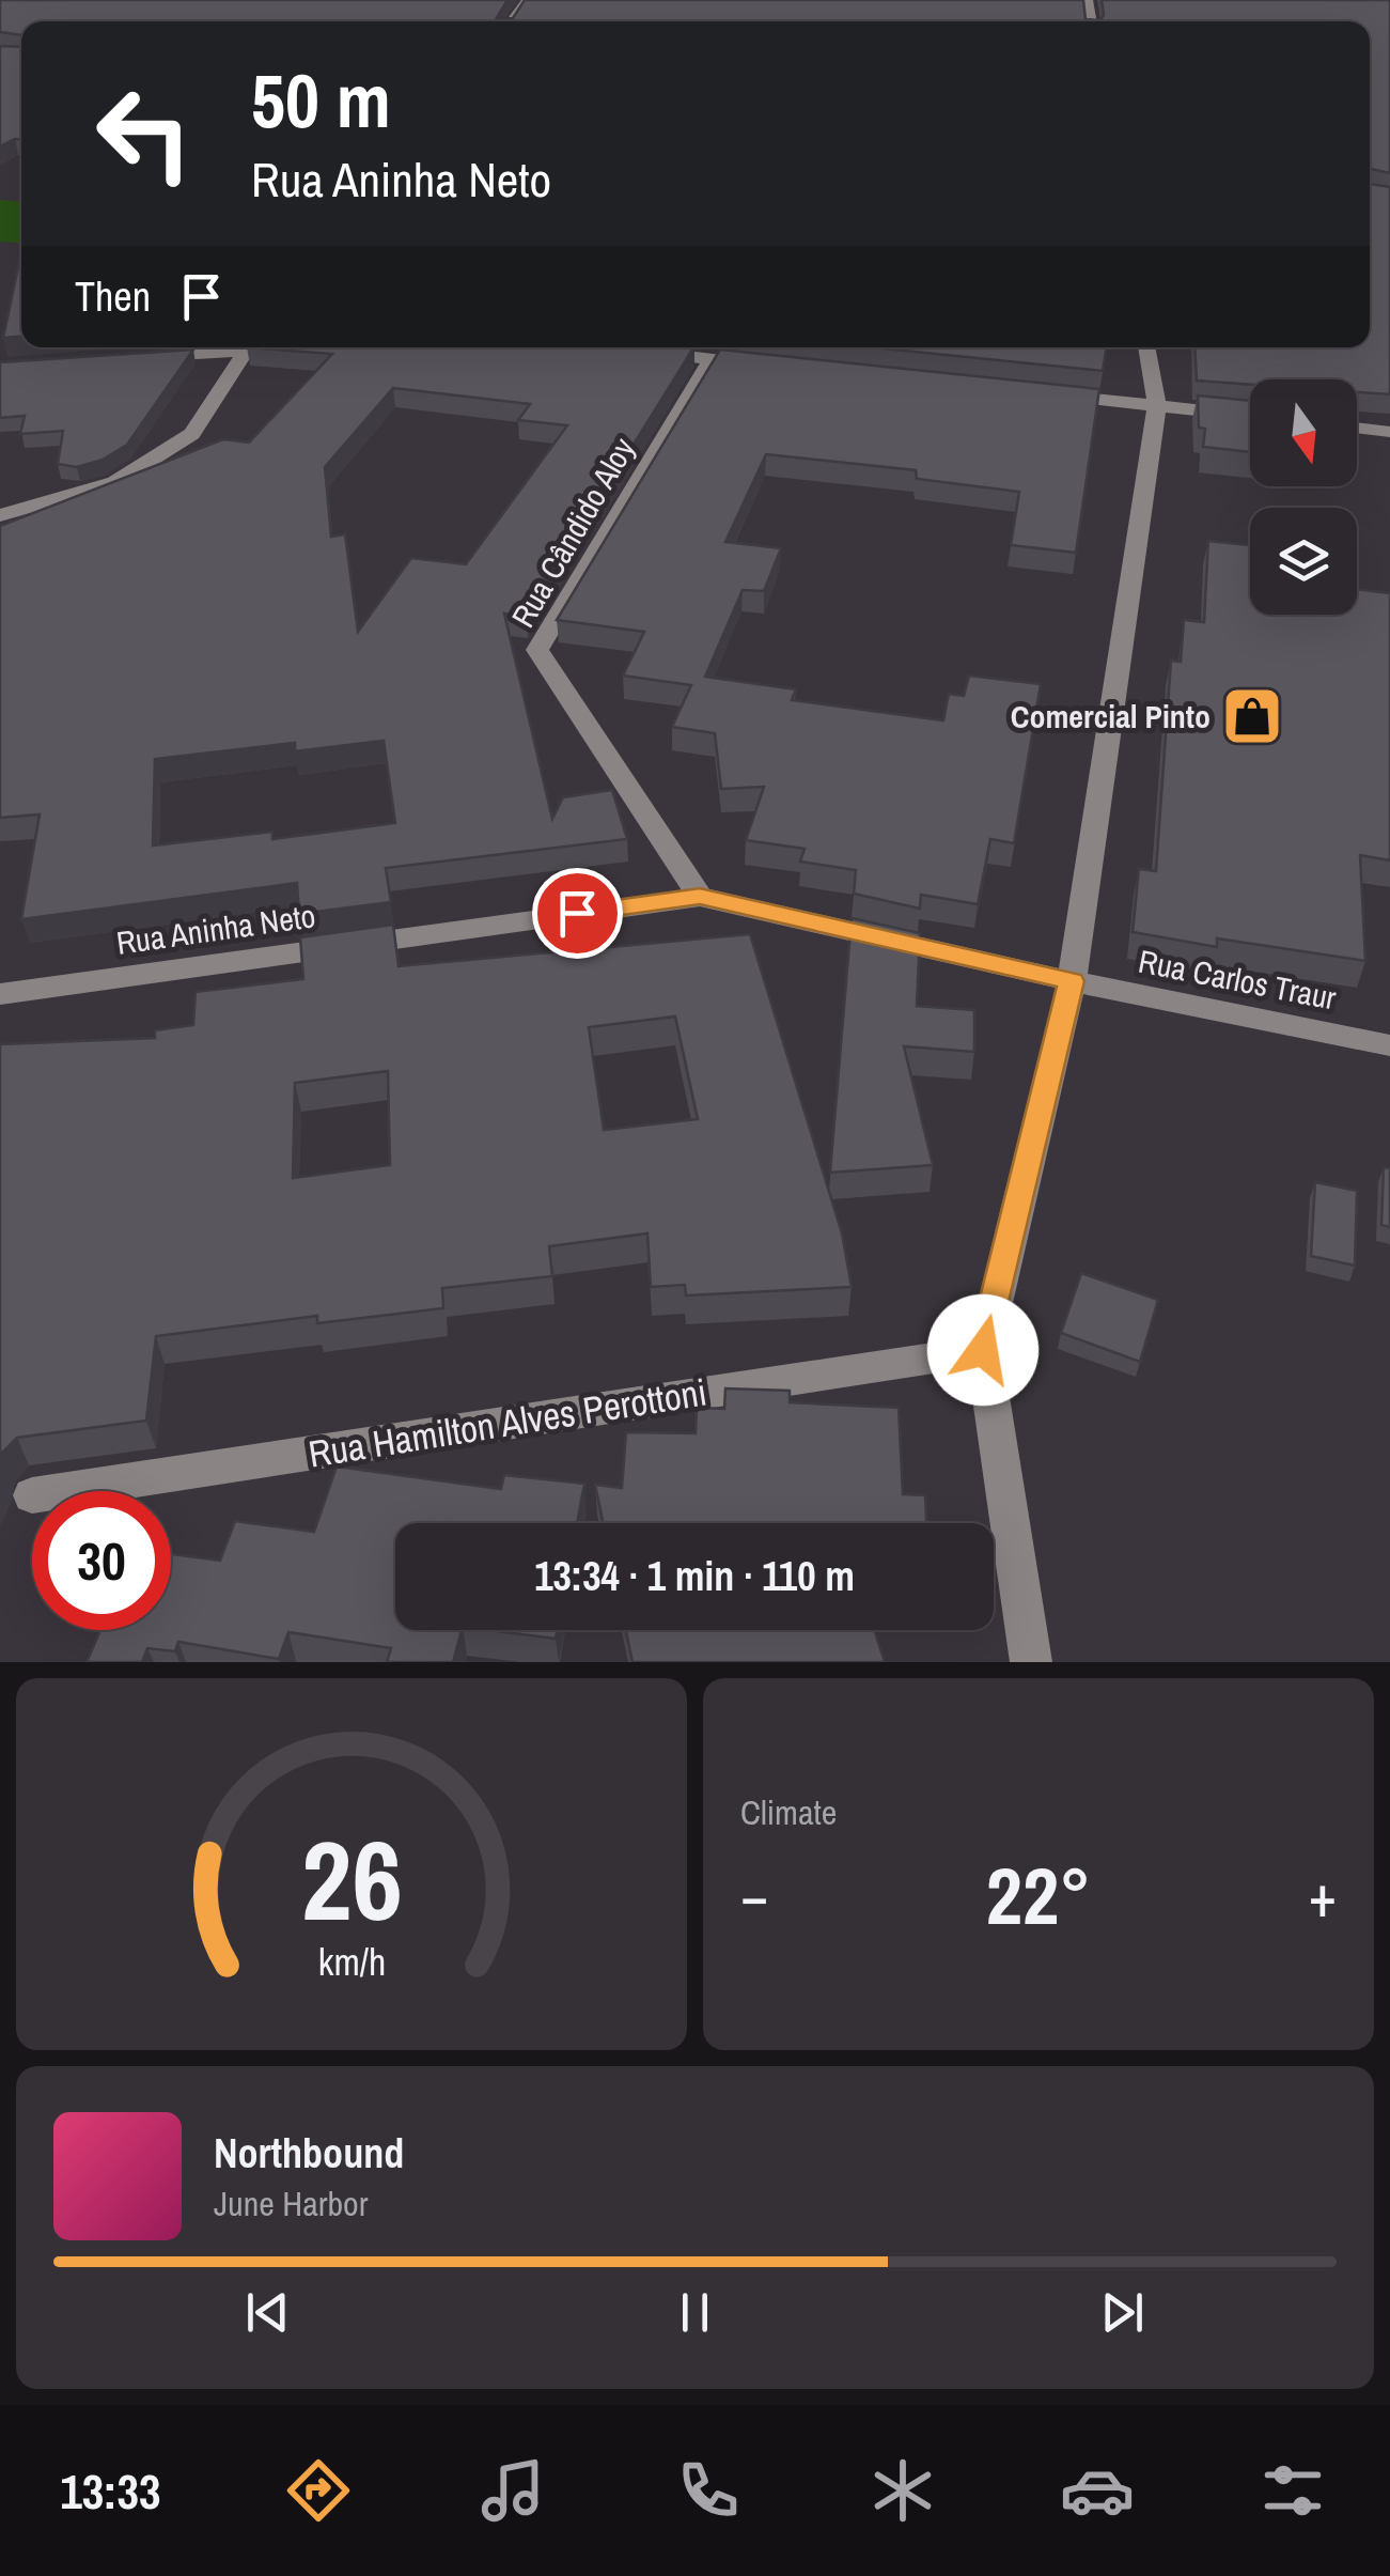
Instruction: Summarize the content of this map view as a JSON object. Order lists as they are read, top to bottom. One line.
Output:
{"streets":{"street":["Rua Cândido Aloy","Rua Aninha Neto","Rua Carlos Traur","Rua Hamilton Alves Perottoni"]},"crossings":[["Rua Cândido Aloy","Rua Aninha Neto"],["Rua Aninha Neto","Rua Carlos Traur"]],"places":{"shop":["Comercial Pinto"]},"north":"bottom","page":{"turn":["50 m","Rua Aninha Neto"],"then":"Then","limit":"30","trip":"13:34 · 1 min · 110 m","tile":"Climate","heat":["−","22°","+"],"song":["Northbound","June Harbor"],"tabs":"13:33","gauge":["26","km/h"]}}
